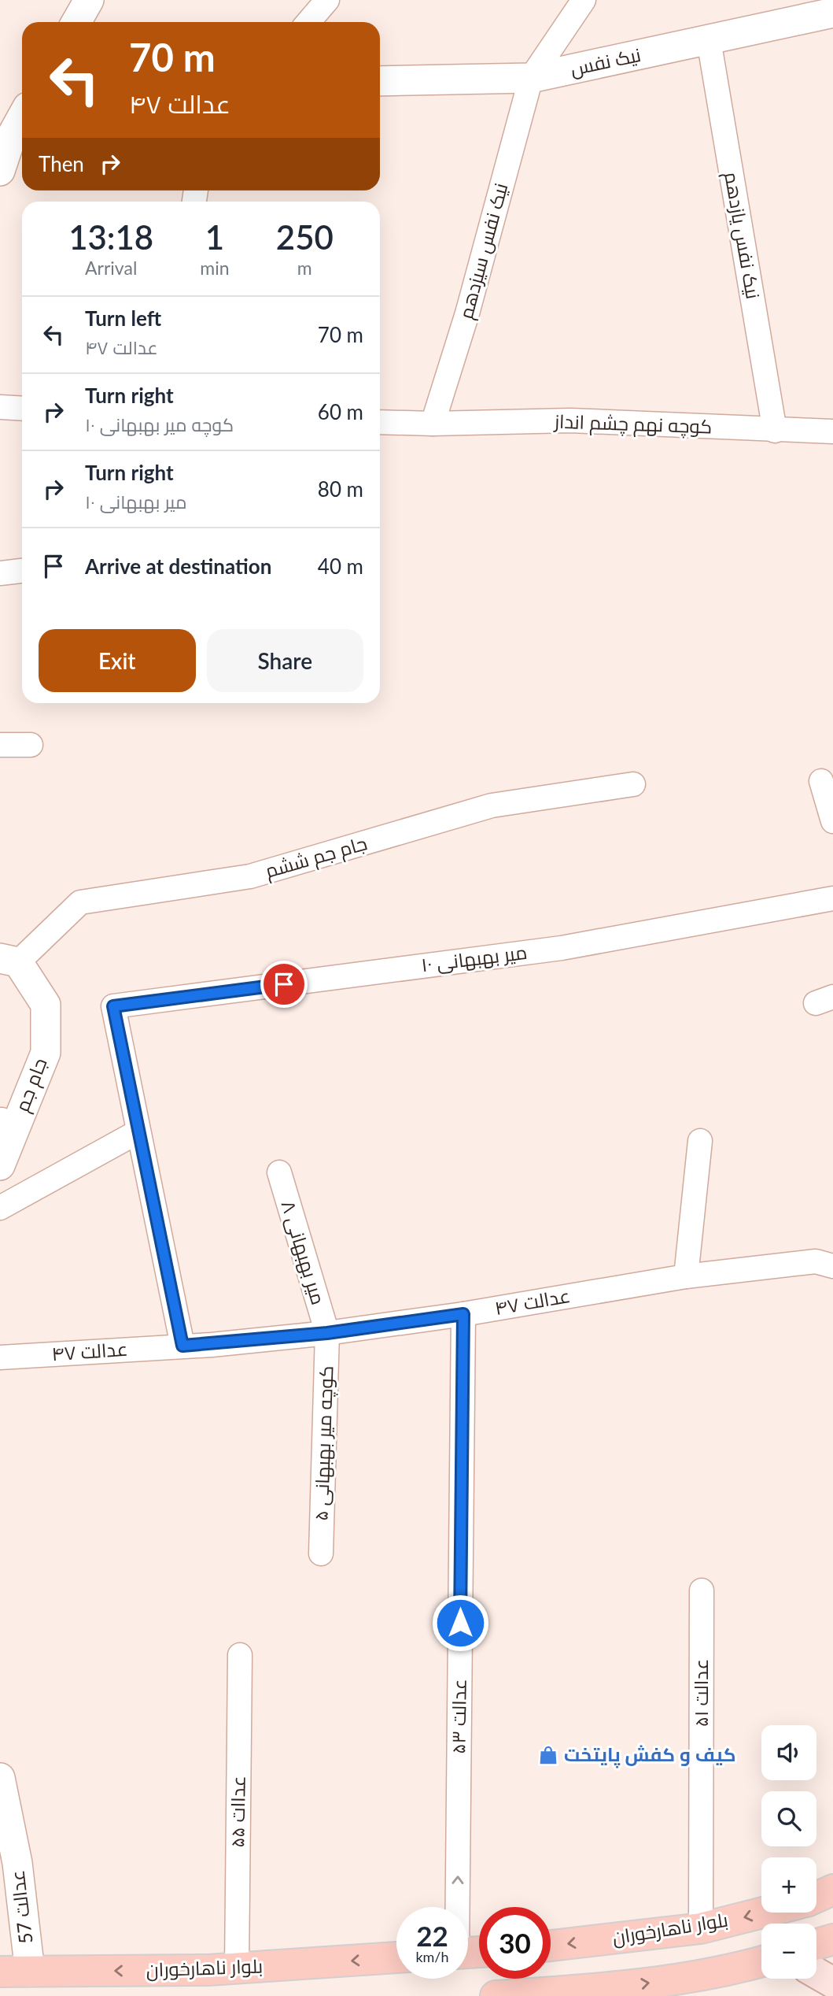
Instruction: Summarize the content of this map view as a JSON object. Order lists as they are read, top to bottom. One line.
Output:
{"streets":{"main road":["بلوار ناهارخوران"],"street":["نیک نفس","نیک نفس یازدهم","نیک نفس سیزدهم","کوچه نهم چشم انداز","جام جم ششم","۱۰ میر بهبهانی","جام جم","۸ میر بهبهانی","عدالت ۴۷","کوچه میر بهبهانی ۵","عدالت ۵۱","عدالت ۵۳","عداات ۵۵","عدالت 57"]},"crossings":[["نیک نفس","نیک نفس یازدهم"],["نیک نفس","نیک نفس سیزدهم"],["نیک نفس یازدهم","کوچه نهم چشم انداز"],["نیک نفس سیزدهم","کوچه نهم چشم انداز"],["جام جم ششم","جام جم"],["۸ میر بهبهانی","عدالت ۴۷"],["۸ میر بهبهانی","کوچه میر بهبهانی ۵"],["عدالت ۴۷","کوچه میر بهبهانی ۵"],["عدالت ۴۷","عدالت ۵۳"],["عدالت ۵۱","بلوار ناهارخوران"],["عداات ۵۵","بلوار ناهارخوران"],["عدالت 57","بلوار ناهارخوران"]],"one_way":["عدالت ۵۳"],"places":{"shop":["کیف و کفش پایتخت"]},"page":{"turn":["70 m","عدالت ۴۷"],"then":"Then","eta":["13:18","Arrival","1","min","250","m"],"list":[{"name":"Turn left","note":"عدالت ۴۷","value":"70 m"},{"name":"Turn right","note":"کوچه میر بهبهانی ۱۰","value":"60 m"},{"name":"Turn right","note":"۱۰ میر بهبهانی","value":"80 m"},{"name":"Arrive at destination","value":"40 m"}],"buttons":["Exit","Share"],"map_buttons":["+","−"],"speed":"22 km/h","limit":"30"}}
